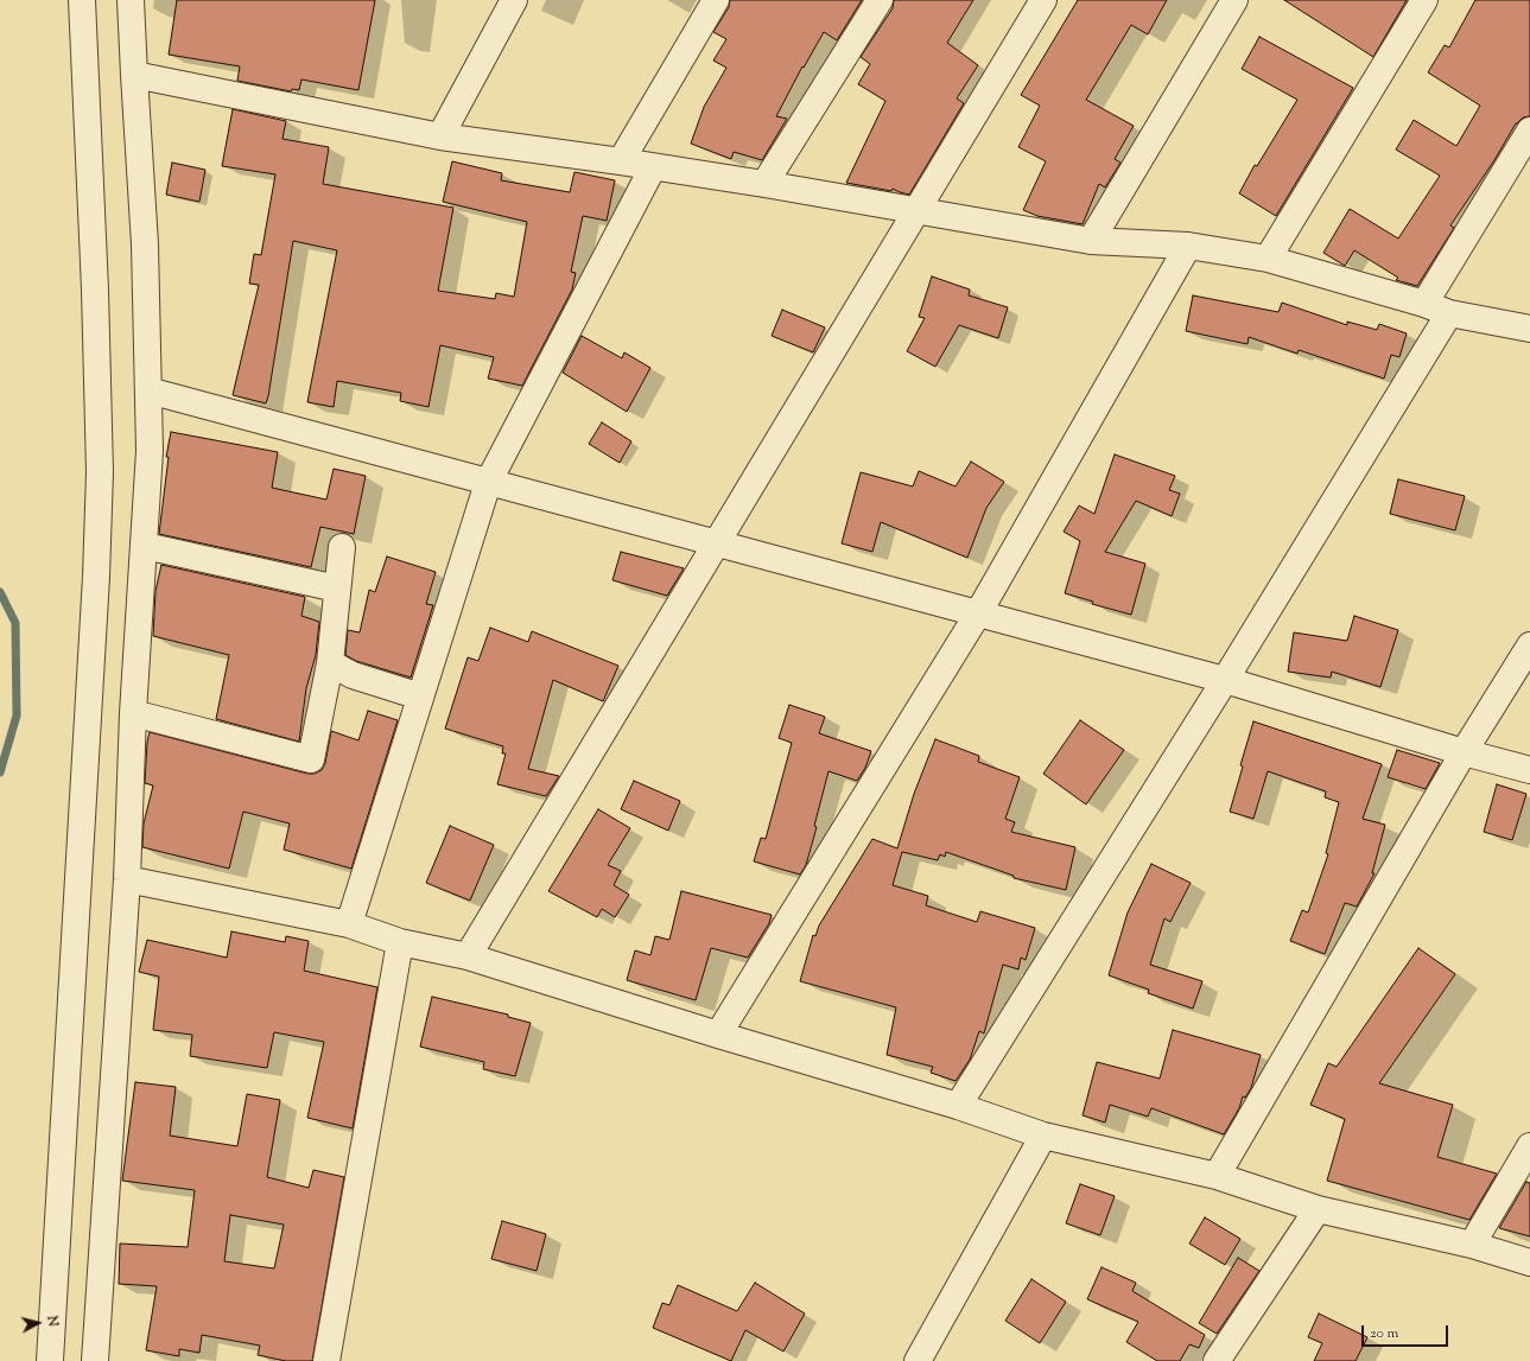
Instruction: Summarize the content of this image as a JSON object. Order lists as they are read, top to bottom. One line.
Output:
{"scale_bar":"20 m","north":"right"}
